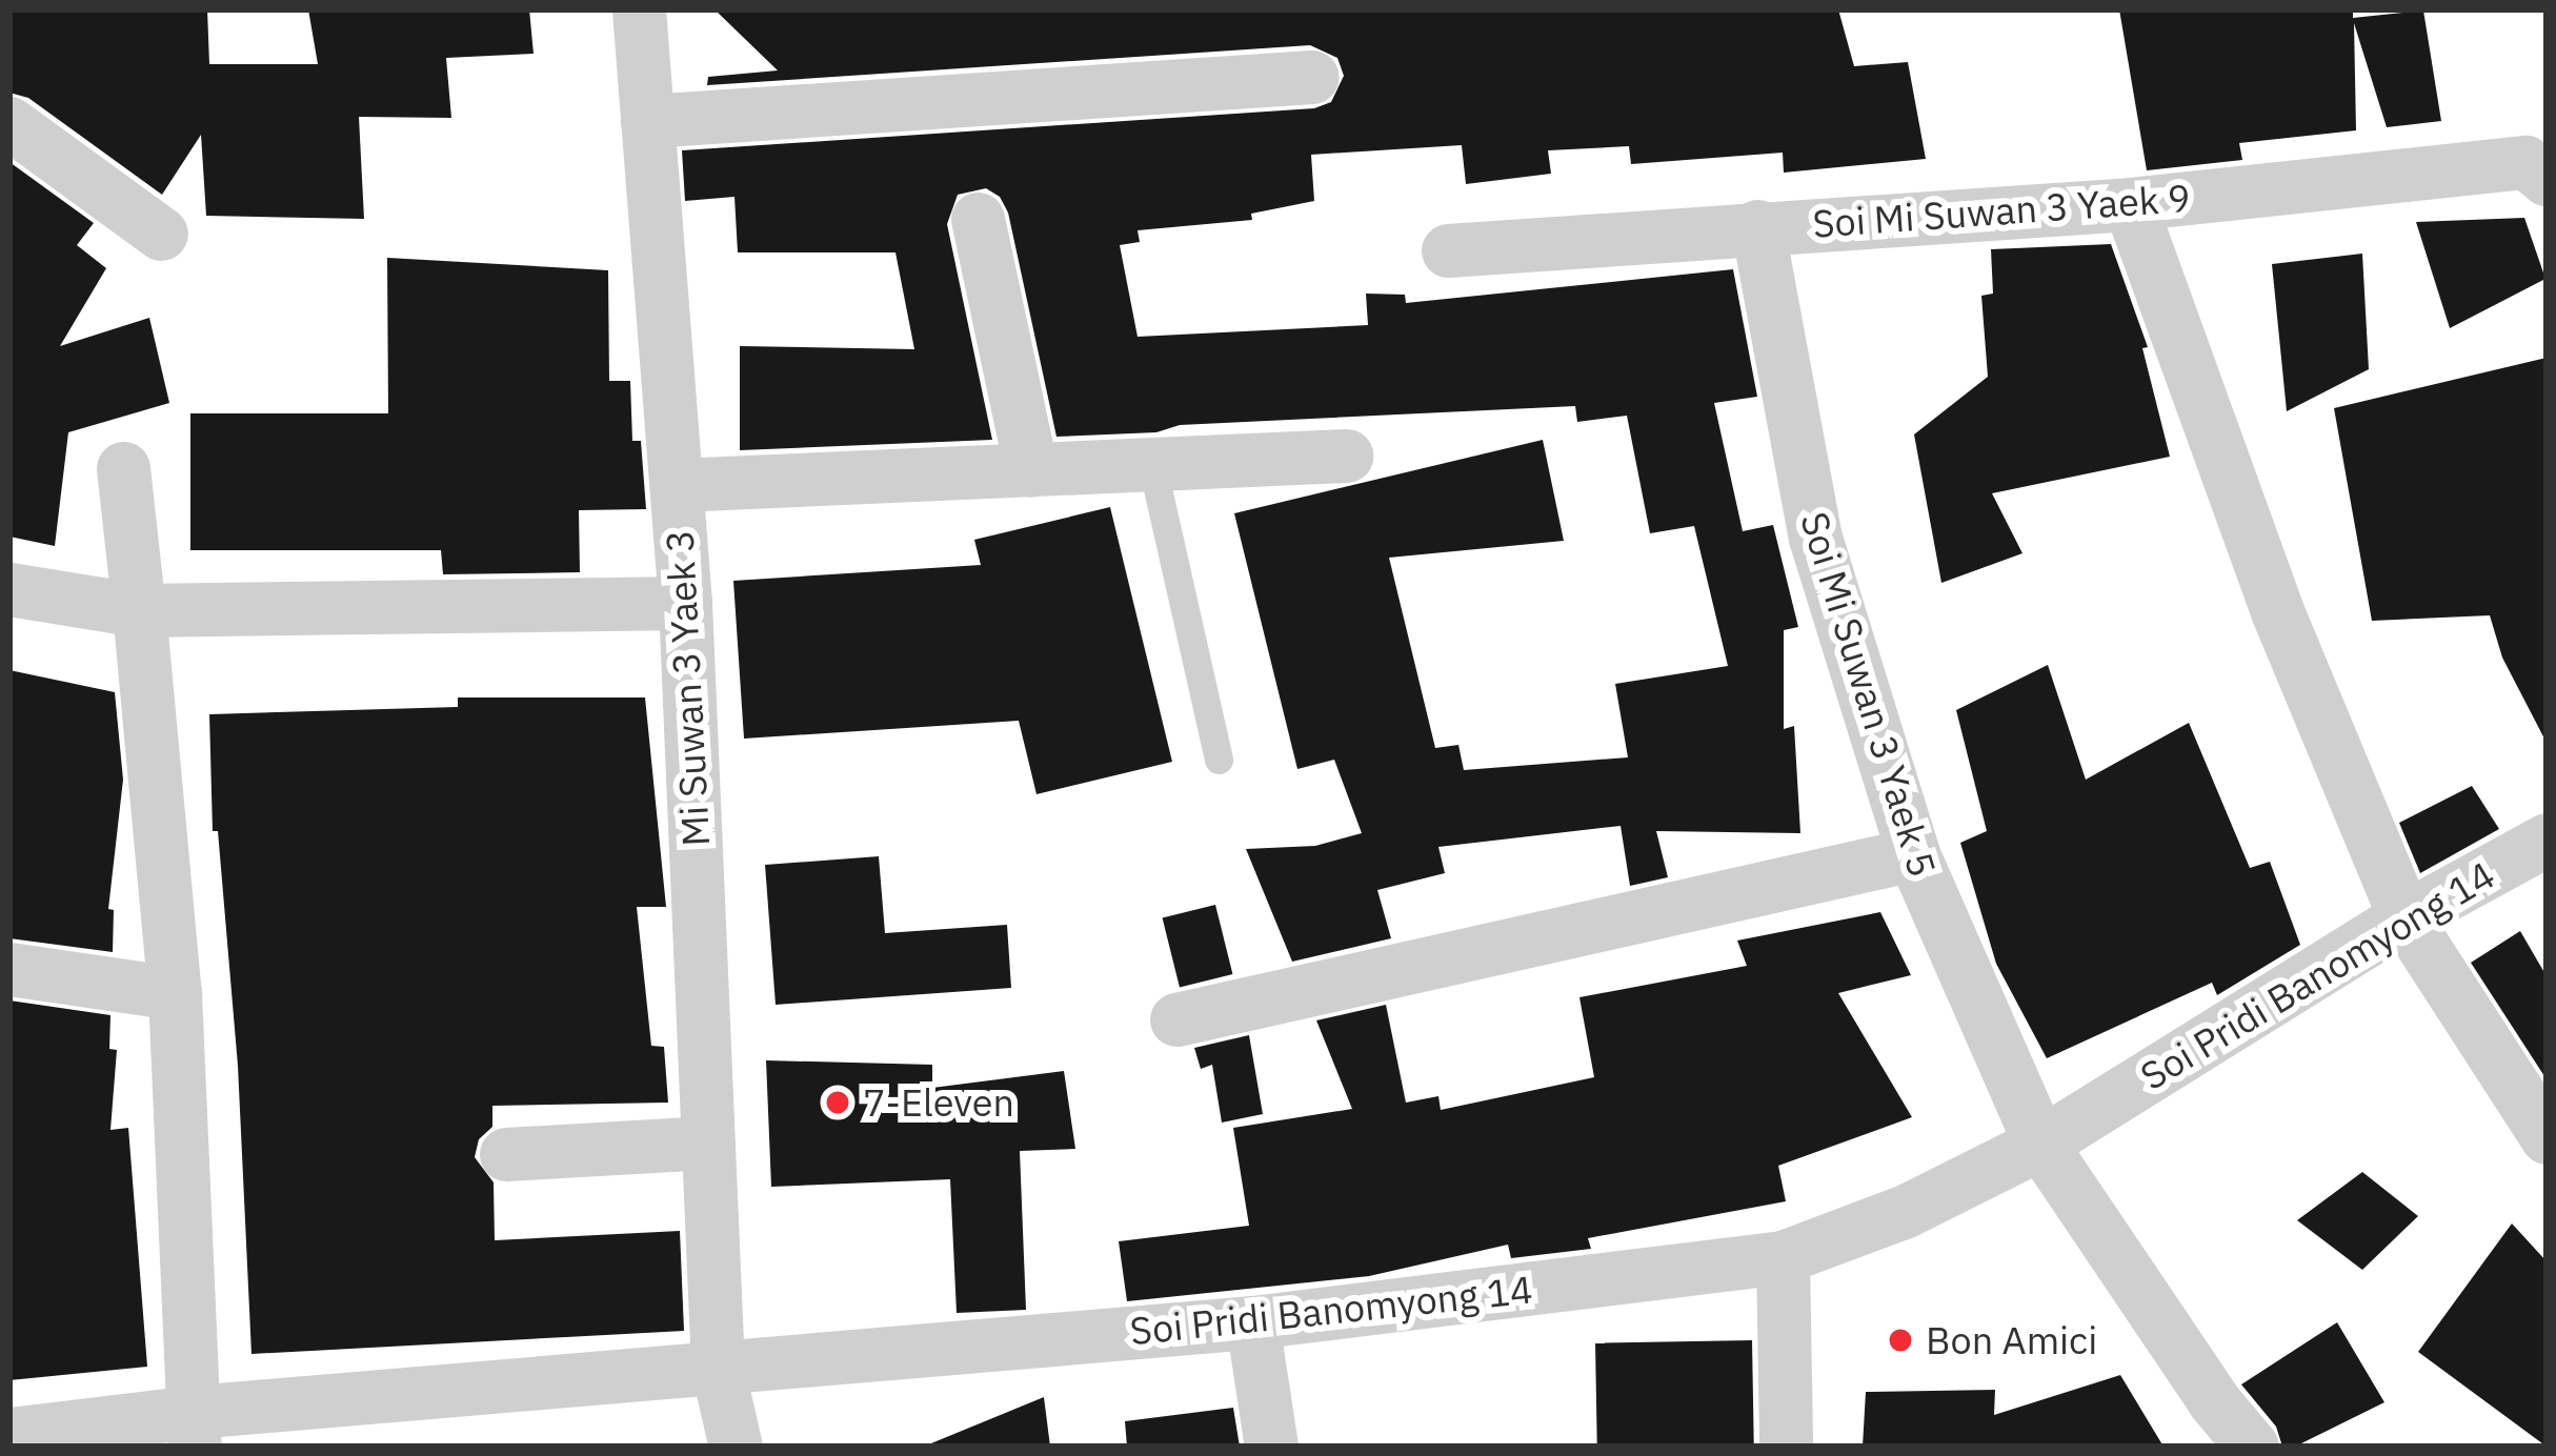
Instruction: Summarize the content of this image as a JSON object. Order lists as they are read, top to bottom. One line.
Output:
{"streets":{"street":["Soi Mi Suwan 3 Yaek 9","Mi Suwan 3 Yaek 3","Soi Mi Suwan 3 Yaek 5","Soi Pridi Banomyong 14"]},"crossings":[["Soi Mi Suwan 3 Yaek 9","Soi Mi Suwan 3 Yaek 5"],["Mi Suwan 3 Yaek 3","Soi Pridi Banomyong 14"],["Soi Mi Suwan 3 Yaek 5","Soi Pridi Banomyong 14"]],"places":["7-Eleven","Bon Amici"]}
